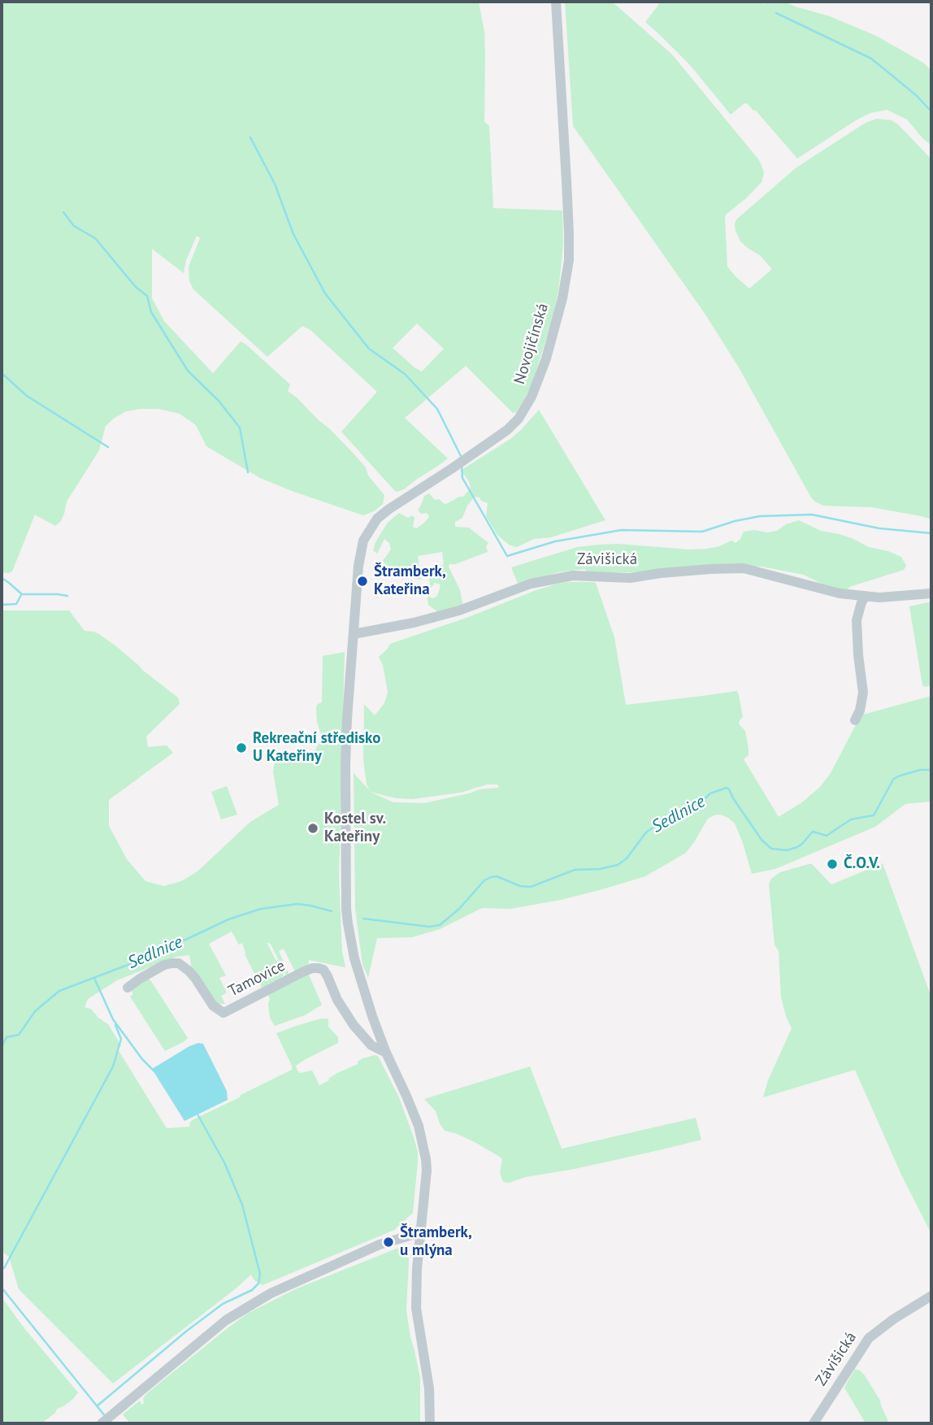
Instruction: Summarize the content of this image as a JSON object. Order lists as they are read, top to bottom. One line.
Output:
{"streets":{"street":["Novojičínská","Závišická","Tamovice"]},"crossings":[["Novojičínská","Závišická"],["Novojičínská","Tamovice"]],"water":["Sedlnice"],"places":["Štramberk, Kateřina","Rekreační středisko U Kateřiny","Kostel sv. Kateřiny","Č.O.V.","Štramberk, u mlýna"]}
